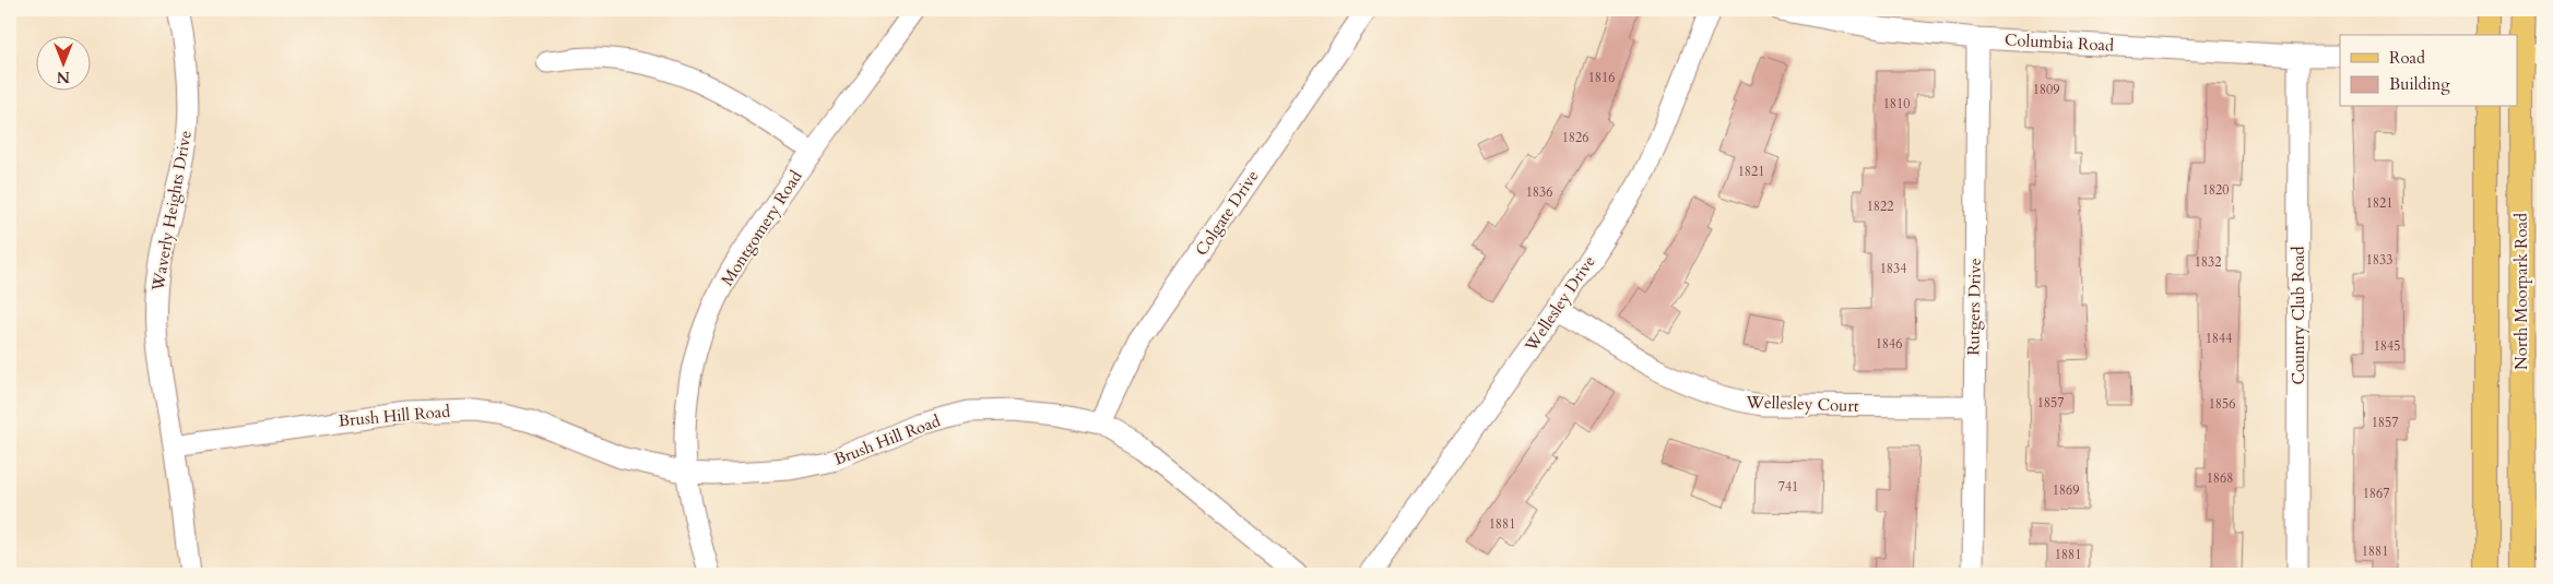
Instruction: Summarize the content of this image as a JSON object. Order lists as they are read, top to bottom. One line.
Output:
{"streets":{"main road":["North Moorpark Road"],"street":["Columbia Road","Waverly Heights Drive","Colgate Drive","Montgomery Road","Wellesley Drive","Rutgers Drive","Country Club Road","Wellesley Court","Brush Hill Road"]},"crossings":[["Columbia Road","Rutgers Drive"],["Columbia Road","Country Club Road"],["Waverly Heights Drive","Brush Hill Road"],["Colgate Drive","Brush Hill Road"],["Montgomery Road","Brush Hill Road"],["Wellesley Drive","Wellesley Court"],["Rutgers Drive","Wellesley Court"]],"house_numbers":["1816","1809","1810","1826","1821","1820","1836","1821","1822","1833","1832","1834","1844","1846","1845","1857","1856","1857","1868","741","1869","1867","1881","1881","1881"],"legend":["Road","Building"],"north":"bottom"}
